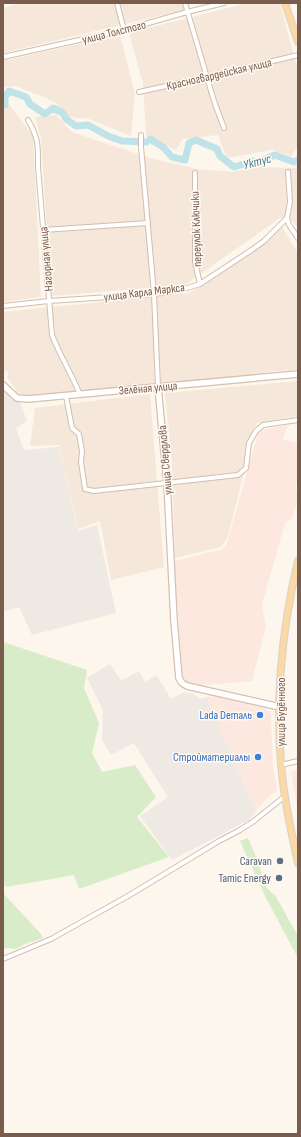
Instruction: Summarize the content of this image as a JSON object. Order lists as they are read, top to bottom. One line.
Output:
{"streets":{"main road":["улица Будённого"],"street":["улица Толстого","Красногвардейская улица","переулок Ключики","Нагорная улица","улица Карла Маркса","Зелёная улица","улица Свердлова"]},"crossings":[["переулок Ключики","улица Карла Маркса"],["Нагорная улица","улица Карла Маркса"],["Нагорная улица","Зелёная улица"],["улица Карла Маркса","улица Свердлова"],["Зелёная улица","улица Свердлова"],["улица Свердлова","улица Будённого"]],"water":["Уктус"],"places":["Lada Dеталь","Стройматериалы","Caravan","Tamic Еnergy"]}
